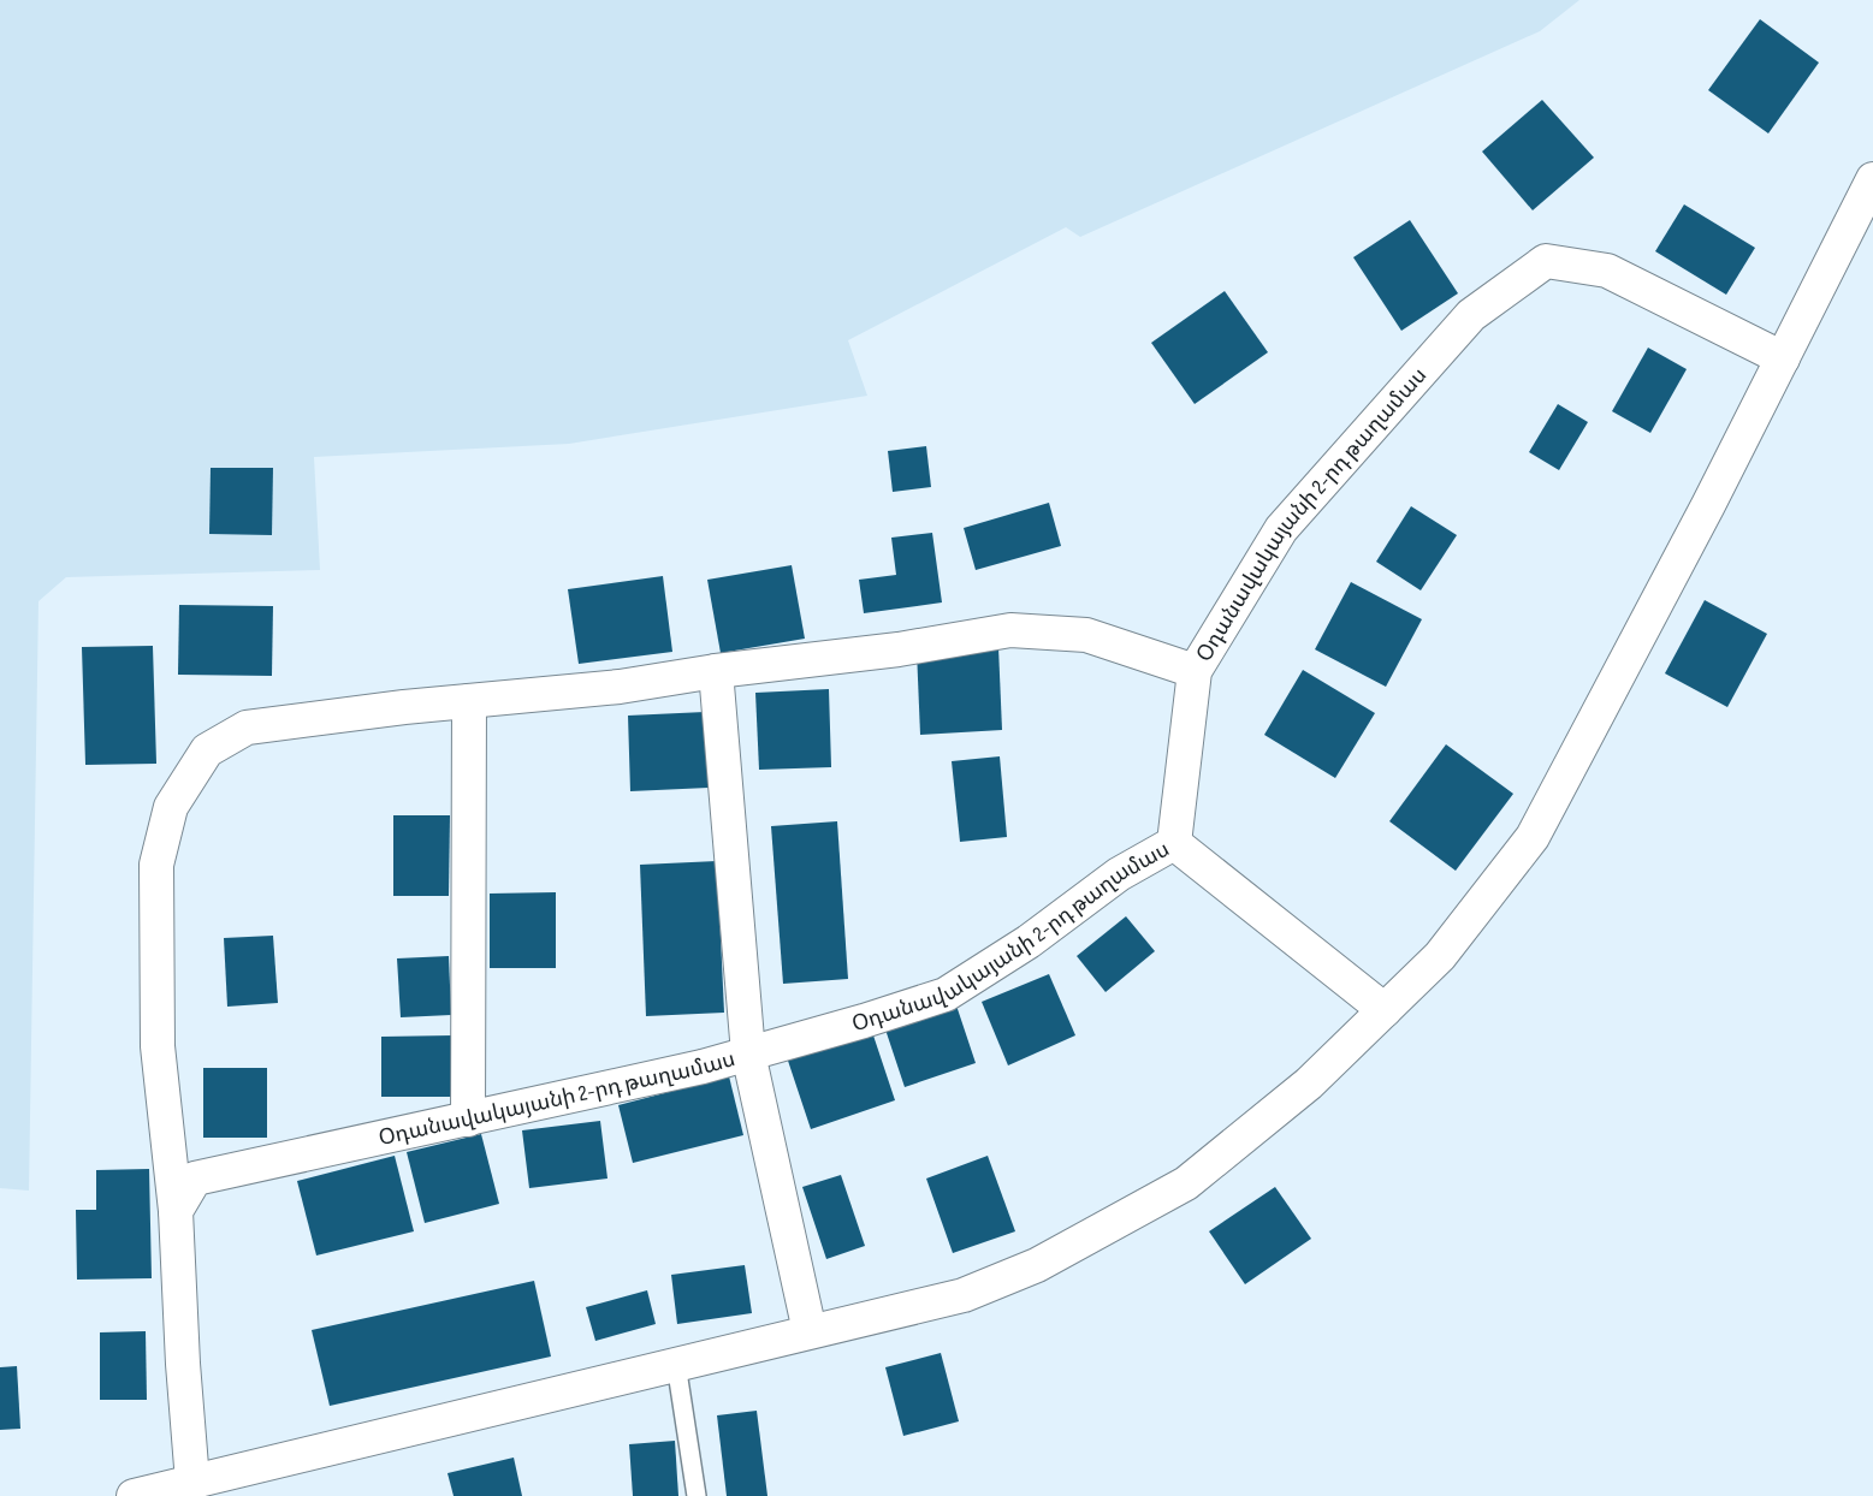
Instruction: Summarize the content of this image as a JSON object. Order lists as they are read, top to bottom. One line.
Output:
{"streets":{"street":["Օդանավակայանի 2-րդ թաղամաս"]}}
